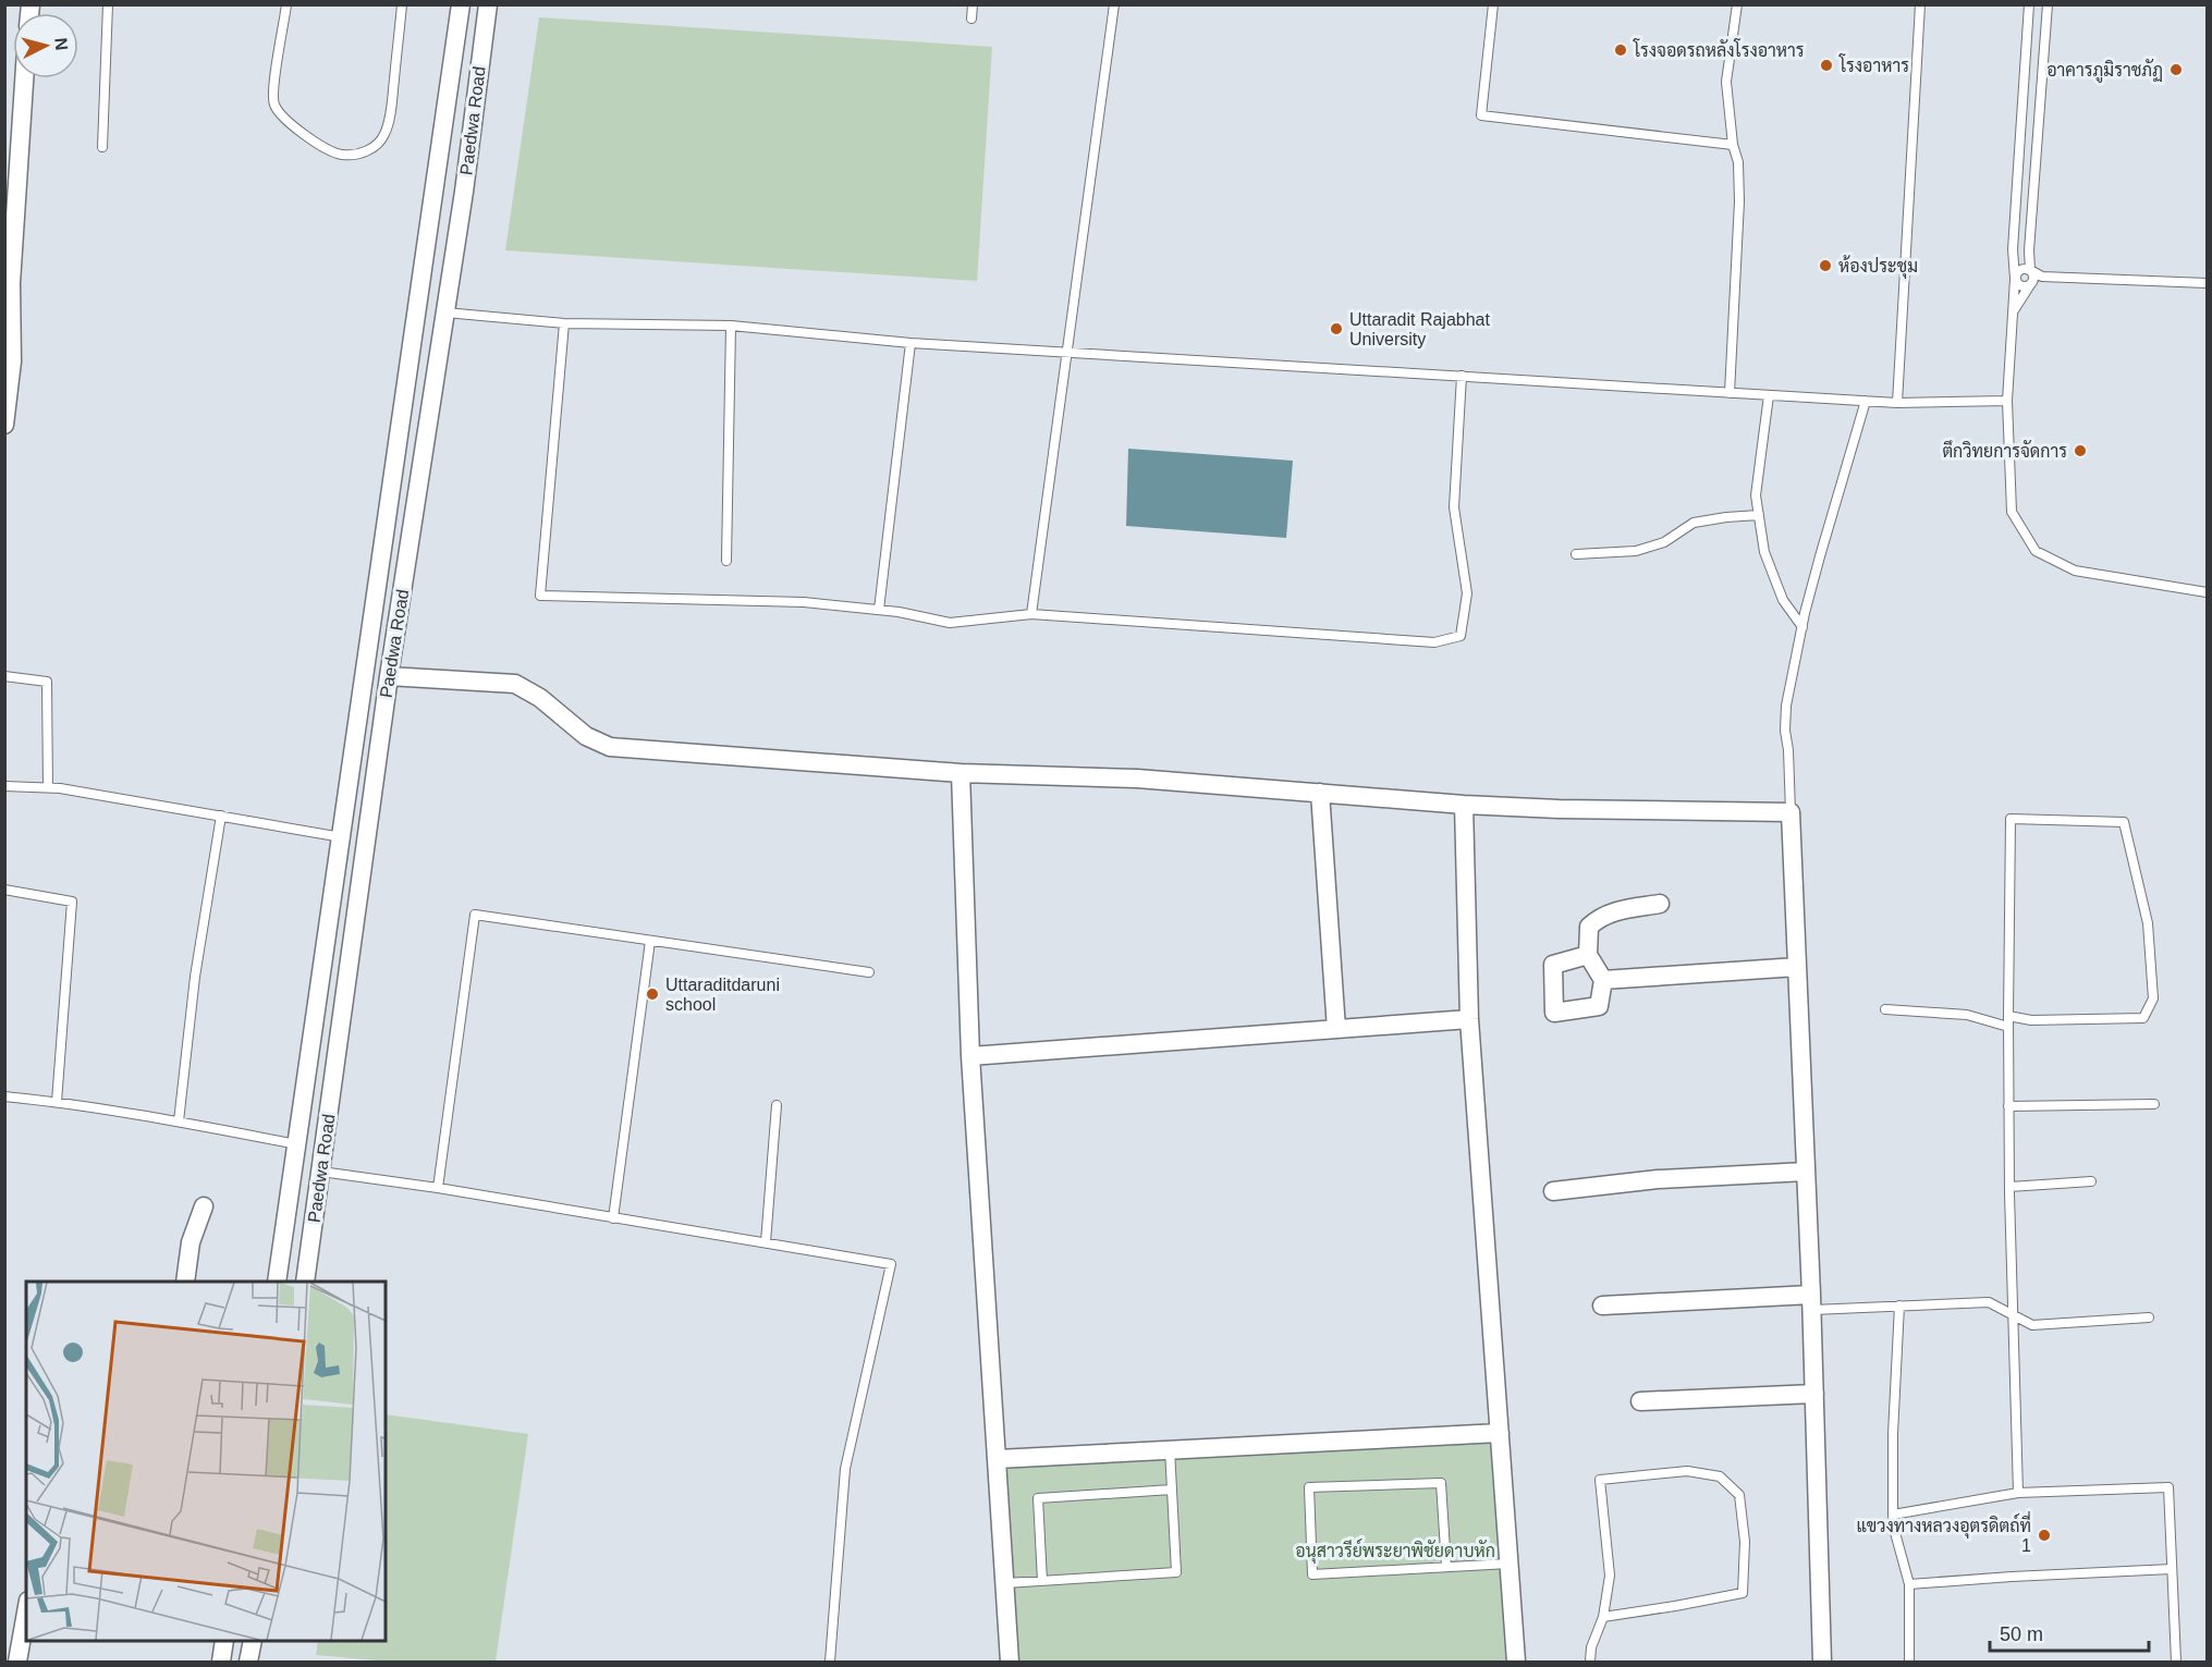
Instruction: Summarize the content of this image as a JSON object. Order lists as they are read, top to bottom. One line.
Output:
{"streets":{"street":["Paedwa Road"]},"parks":["อนุสาวรีย์พระยาพิชัยดาบหัก"],"places":["โรงจอดรถหลังโรงอาหาร","โรงอาหาร","อาคารภูมิราชภัฏ","ห้องประชุม","Uttaradit Rajabhat University","ตึกวิทยการจัดการ","Uttaraditdaruni school","แขวงทางหลวงอุตรดิตถ์ที่ 1"],"scale_bar":"50 m","north":"right"}
